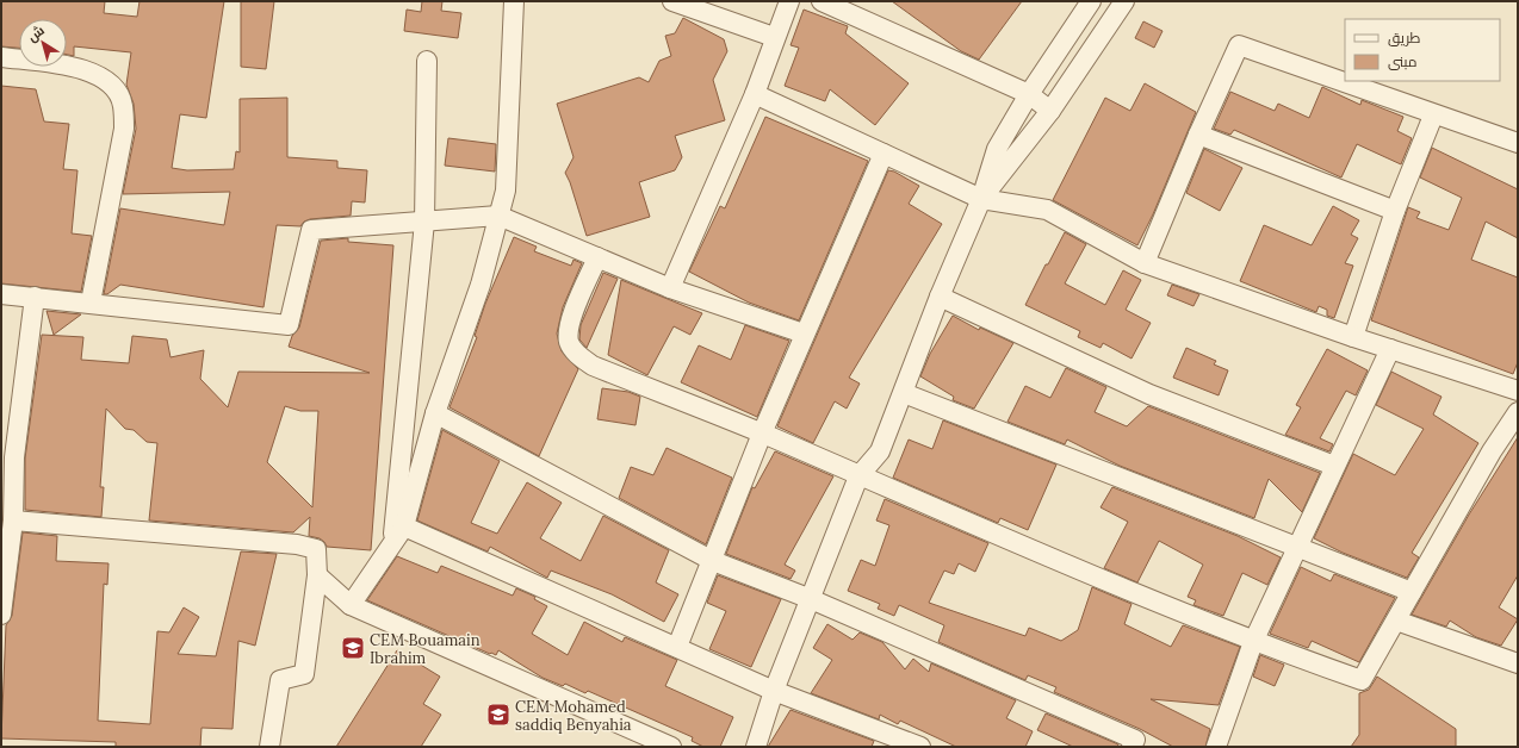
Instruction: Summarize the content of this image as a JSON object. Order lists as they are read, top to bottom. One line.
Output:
{"places":{"school or university":["CEM Bouamain Ibrahim","CEM Mohamed saddiq Benyahia"]},"legend":["طريق","مبنى"],"north":"top left"}
